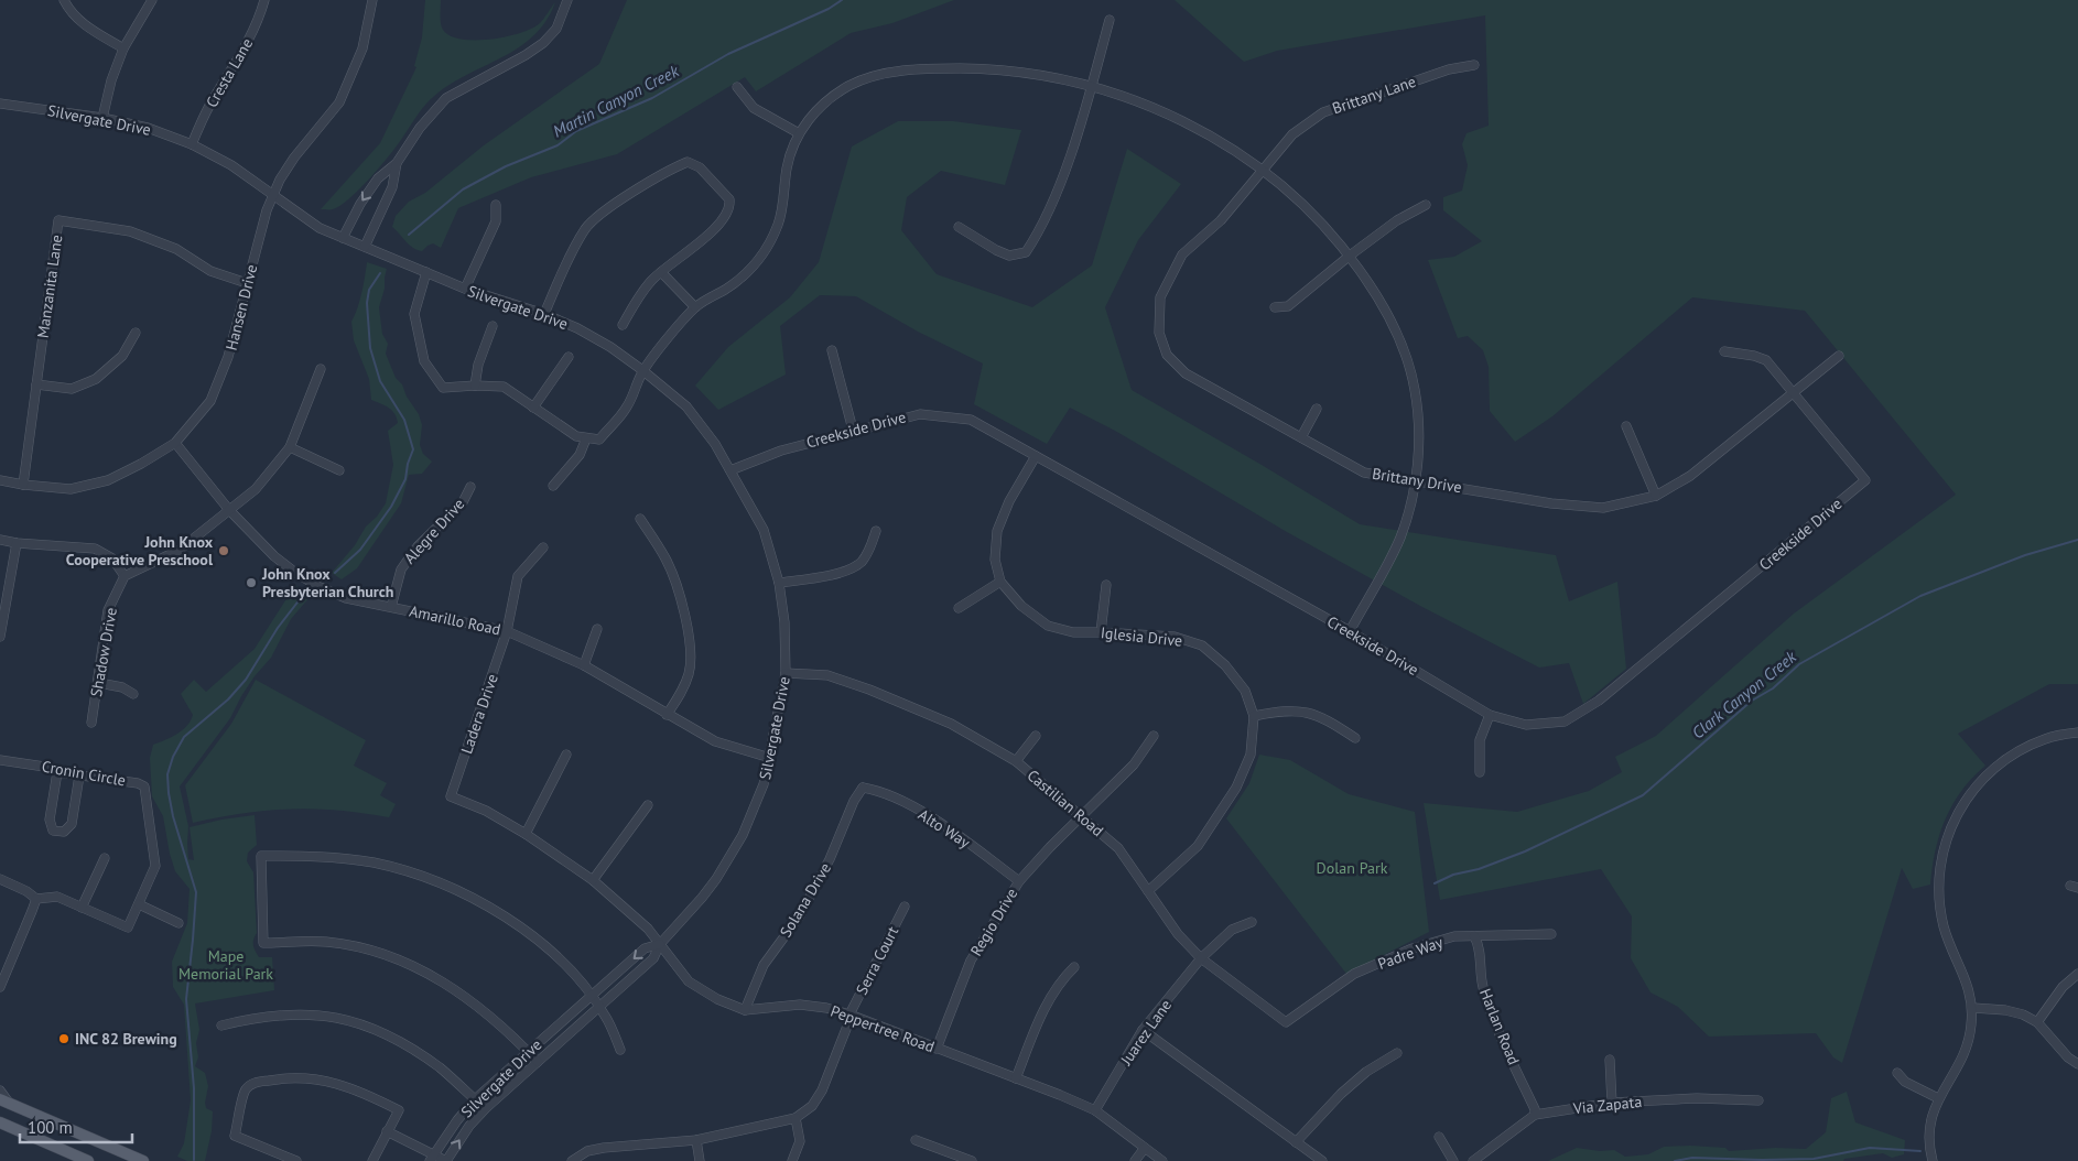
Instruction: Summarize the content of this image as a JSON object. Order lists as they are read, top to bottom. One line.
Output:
{"streets":{"street":["Cresta Lane","Brittany Lane","Silvergate Drive","Manzanita Lane","Hansen Drive","Creekside Drive","Brittany Drive","Alegre Drive","Amarillo Road","Iglesia Drive","Shadow Drive","Ladera Drive","Cronin Circle","Castilian Road","Alto Way","Solana Drive","Regio Drive","Padre Way","Serra Court","Harlan Road","Peppertree Road","Juarez Lane","Via Zapata"]},"crossings":[["Cresta Lane","Silvergate Drive"],["Brittany Lane","Brittany Drive"],["Silvergate Drive","Hansen Drive"],["Silvergate Drive","Creekside Drive"],["Silvergate Drive","Amarillo Road"],["Silvergate Drive","Castilian Road"],["Silvergate Drive","Peppertree Road"],["Manzanita Lane","Hansen Drive"],["Hansen Drive","Amarillo Road"],["Creekside Drive","Brittany Drive"],["Alegre Drive","Amarillo Road"],["Amarillo Road","Ladera Drive"],["Iglesia Drive","Castilian Road"],["Ladera Drive","Peppertree Road"],["Castilian Road","Regio Drive"],["Castilian Road","Padre Way"],["Castilian Road","Juarez Lane"],["Alto Way","Solana Drive"],["Alto Way","Regio Drive"],["Solana Drive","Peppertree Road"],["Regio Drive","Peppertree Road"],["Padre Way","Harlan Road"],["Serra Court","Peppertree Road"],["Harlan Road","Via Zapata"],["Peppertree Road","Juarez Lane"]],"water":["Martin Canyon Creek","Clark Canyon Creek"],"parks":["Dolan Park","Mape Memorial Park"],"places":["John Knox Cooperative Preschool","John Knox Presbyterian Church","INC 82 Brewing"],"scale_bar":"100 m"}
